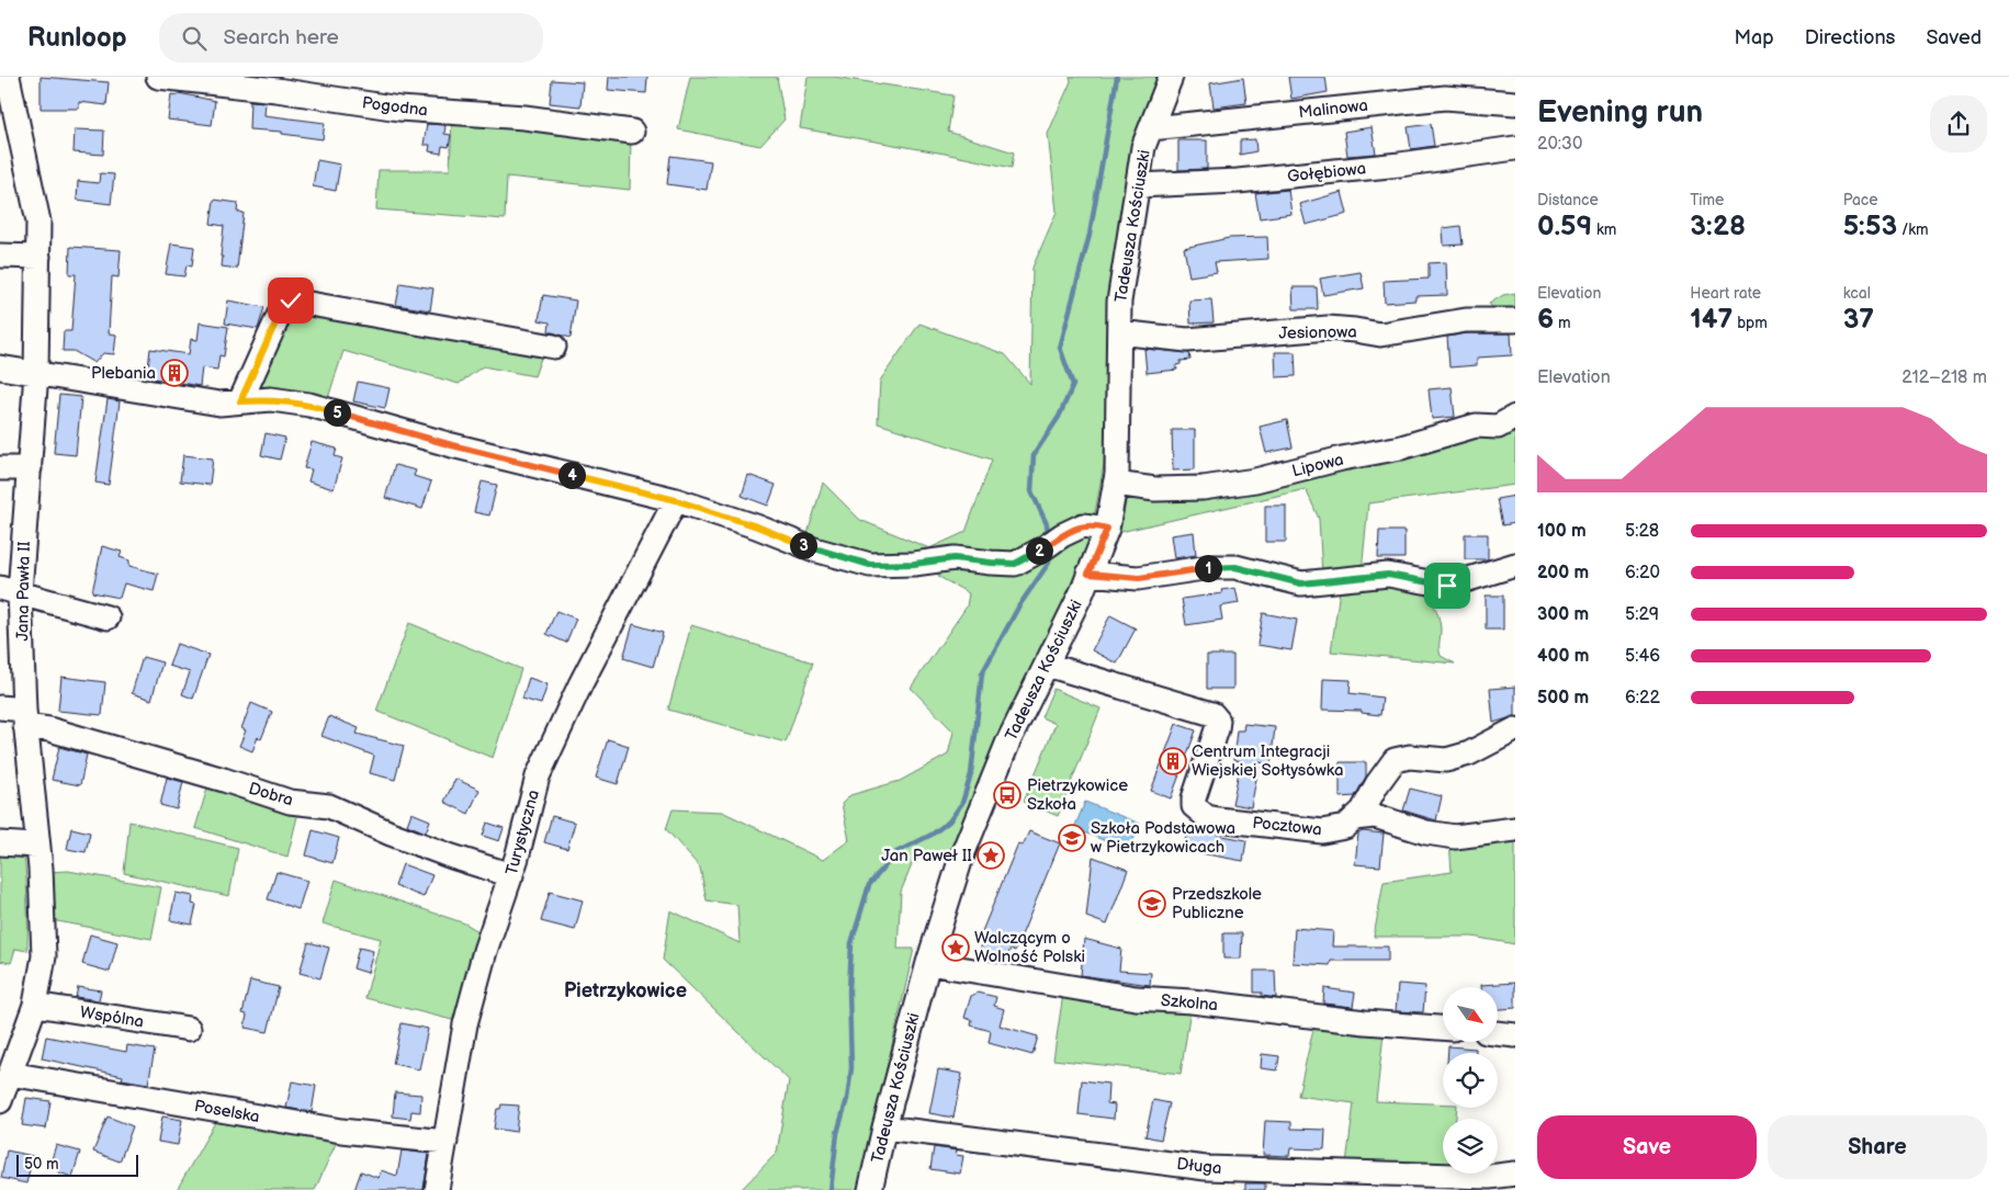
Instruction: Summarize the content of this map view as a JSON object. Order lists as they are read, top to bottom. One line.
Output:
{"streets":{"street":["Pogodna","Malinowa","Gołębiowa","Tadeusza Kościuszki","Jesionowa","Lipowa","Jana Pawła II","Dobra","Pocztowa","Turystyczna","Szkolna","Wspólna","Poselska","Długa"]},"crossings":[["Malinowa","Tadeusza Kościuszki"],["Gołębiowa","Tadeusza Kościuszki"],["Tadeusza Kościuszki","Jesionowa"],["Tadeusza Kościuszki","Lipowa"],["Tadeusza Kościuszki","Pocztowa"],["Tadeusza Kościuszki","Szkolna"],["Tadeusza Kościuszki","Długa"],["Jana Pawła II","Dobra"],["Jana Pawła II","Wspólna"],["Jana Pawła II","Poselska"],["Dobra","Turystyczna"],["Turystyczna","Poselska"]],"districts":["Pietrzykowice"],"places":{"building":["Plebania","Centrum Integracji Wiejskiej Sołtysówka"],"bus stop":["Pietrzykowice Szkoła"],"school or university":["Szkoła Podstawowa w Pietrzykowicach","Przedszkole Publiczne"],"place":["Jan Paweł II","Walczącym o Wolność Polski"]},"scale_bar":"50 m","north":"bottom right","page":{"header":"Runloop","search":"Search here","nav":["Map","Directions","Saved"],"heading":["Evening run","20:30"],"stats":[["Distance","0.59 km"],["Time","3:28"],["Pace","5:53 /km"],["Elevation","6 m"],["Heart rate","147 bpm"],["kcal","37"]],"chart":["Elevation","212–218 m"],"pins":["5","4","3","2","1"],"list":[{"name":"100 m","note":"5:28"},{"name":"200 m","note":"6:20"},{"name":"300 m","note":"5:29"},{"name":"400 m","note":"5:46"},{"name":"500 m","note":"6:22"}],"buttons":["Save","Share"],"scale":"50 m"}}
